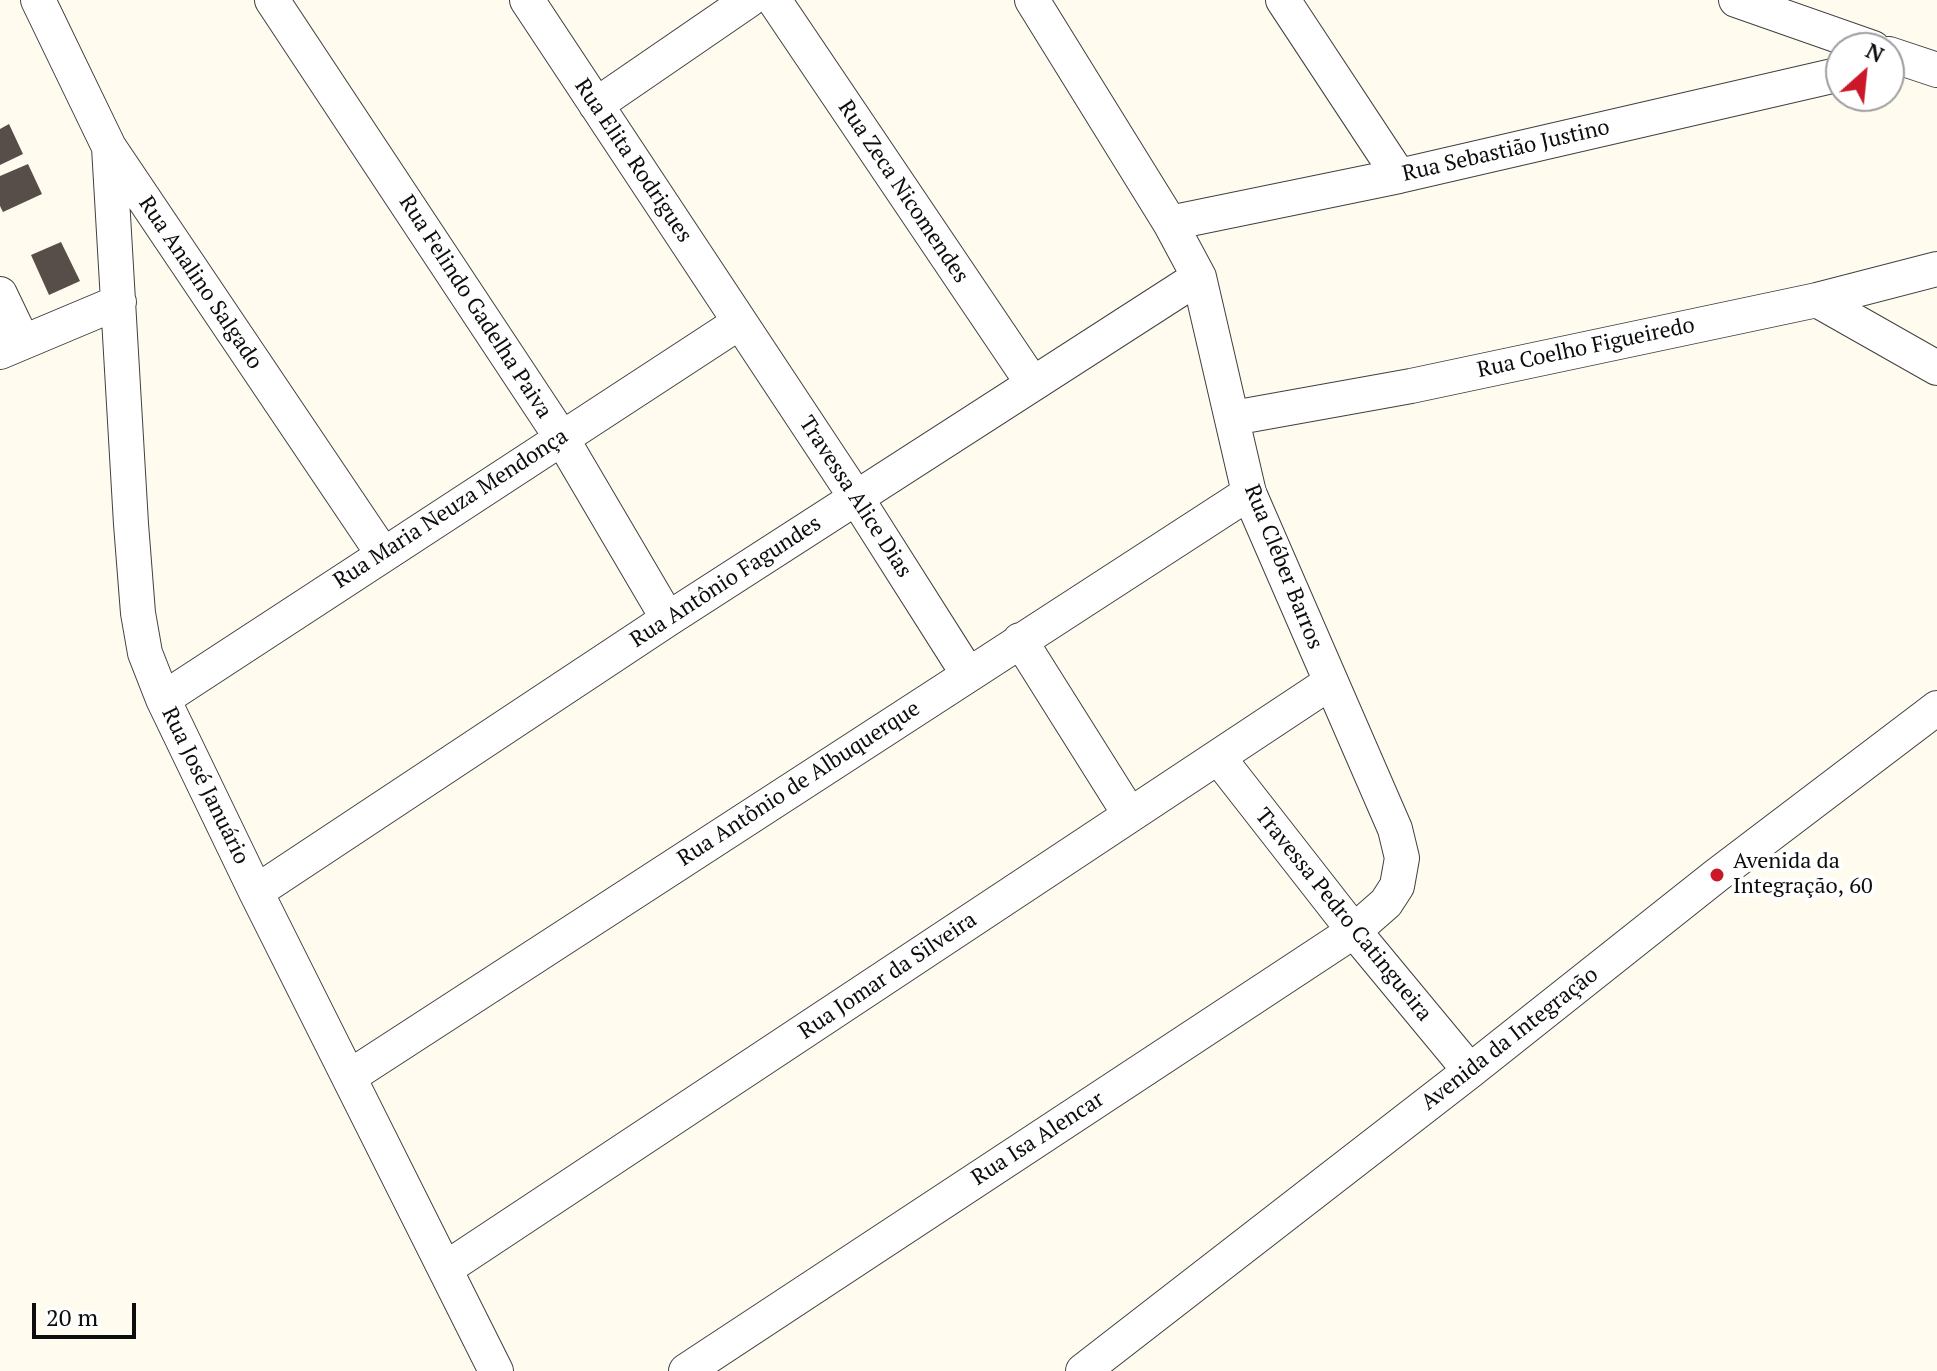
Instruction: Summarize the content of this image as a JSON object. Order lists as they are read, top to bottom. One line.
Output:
{"streets":{"street":["Rua Sebastião Justino","Rua Elita Rodrigues","Rua Zeca Nicomendes","Rua Analino Salgado","Rua Felindo Gadelha Paiva","Rua Coelho Figueiredo","Travessa Alice Dias","Rua Maria Neuza Mendonça","Rua Cléber Barros","Rua Antônio Fagundes","Rua Antônio de Albuquerque","Rua José Januário","Travessa Pedro Catingueira","Rua Jomar da Silveira","Avenida da Integração","Rua Isa Alencar"]},"crossings":[["Rua Sebastião Justino","Rua Cléber Barros"],["Rua Elita Rodrigues","Travessa Alice Dias"],["Rua Elita Rodrigues","Rua Maria Neuza Mendonça"],["Rua Zeca Nicomendes","Rua Antônio Fagundes"],["Rua Analino Salgado","Rua Maria Neuza Mendonça"],["Rua Analino Salgado","Rua José Januário"],["Rua Felindo Gadelha Paiva","Rua Maria Neuza Mendonça"],["Rua Felindo Gadelha Paiva","Rua Antônio Fagundes"],["Rua Coelho Figueiredo","Rua Cléber Barros"],["Travessa Alice Dias","Rua Maria Neuza Mendonça"],["Travessa Alice Dias","Rua Antônio Fagundes"],["Travessa Alice Dias","Rua Antônio de Albuquerque"],["Rua Maria Neuza Mendonça","Rua José Januário"],["Rua Cléber Barros","Rua Antônio Fagundes"],["Rua Cléber Barros","Rua Antônio de Albuquerque"],["Rua Cléber Barros","Rua Jomar da Silveira"],["Rua Cléber Barros","Rua Isa Alencar"],["Rua Antônio Fagundes","Rua José Januário"],["Rua Antônio de Albuquerque","Rua José Januário"],["Rua José Januário","Rua Jomar da Silveira"],["Travessa Pedro Catingueira","Rua Jomar da Silveira"],["Travessa Pedro Catingueira","Avenida da Integração"],["Travessa Pedro Catingueira","Rua Isa Alencar"]],"places":["Avenida da Integração, 60"],"scale_bar":"20 m","north":"top right"}
